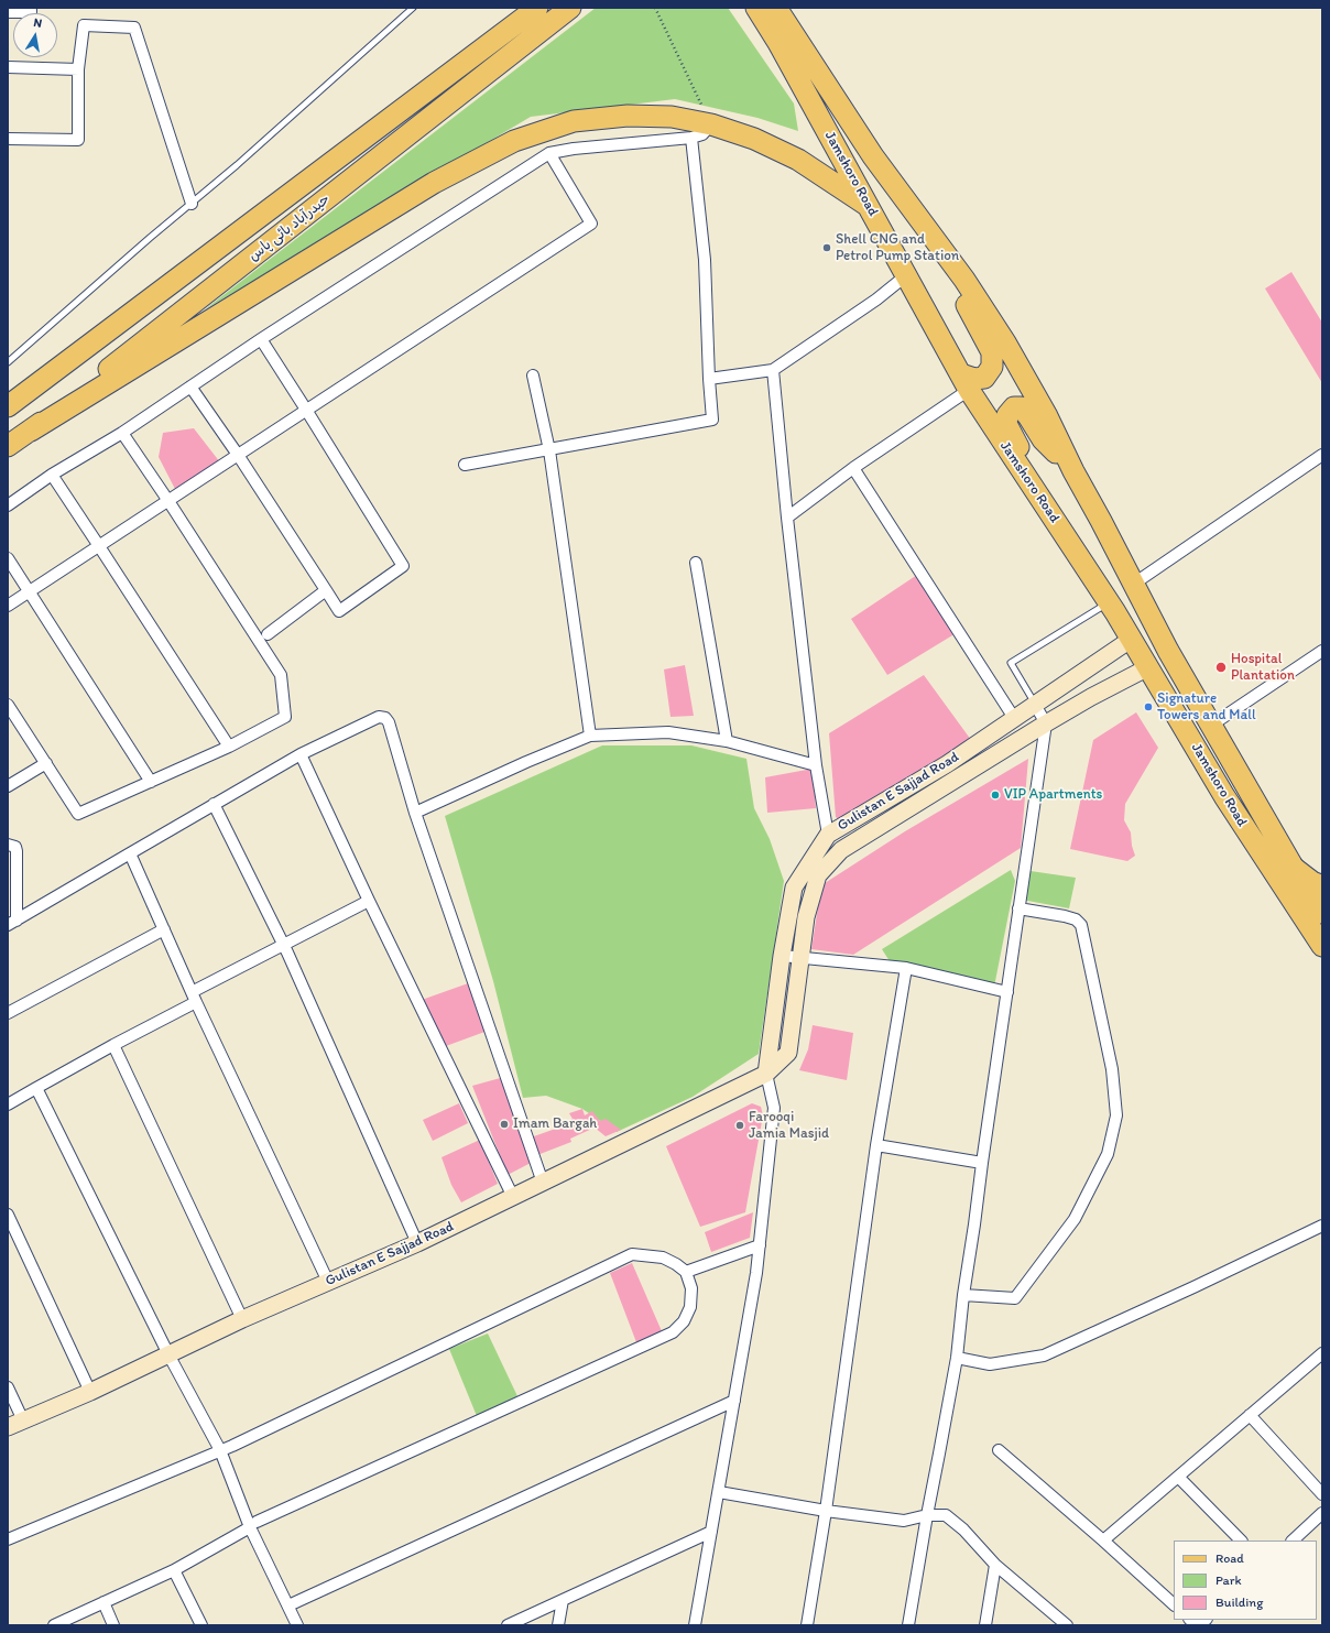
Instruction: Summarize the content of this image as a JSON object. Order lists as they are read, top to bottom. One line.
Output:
{"streets":{"highway":["Jamshoro Road","حیدرآباد بائی پاس"],"street":["Gulistan E Sajjad Road"]},"crossings":[["Jamshoro Road","Gulistan E Sajjad Road"]],"places":["Shell CNG and Petrol Pump Station","Hospital Plantation","Signature Towers and Mall","VIP Apartments","Imam Bargah","Farooqi Jamia Masjid"],"legend":["Road","Park","Building"],"north":"top"}
